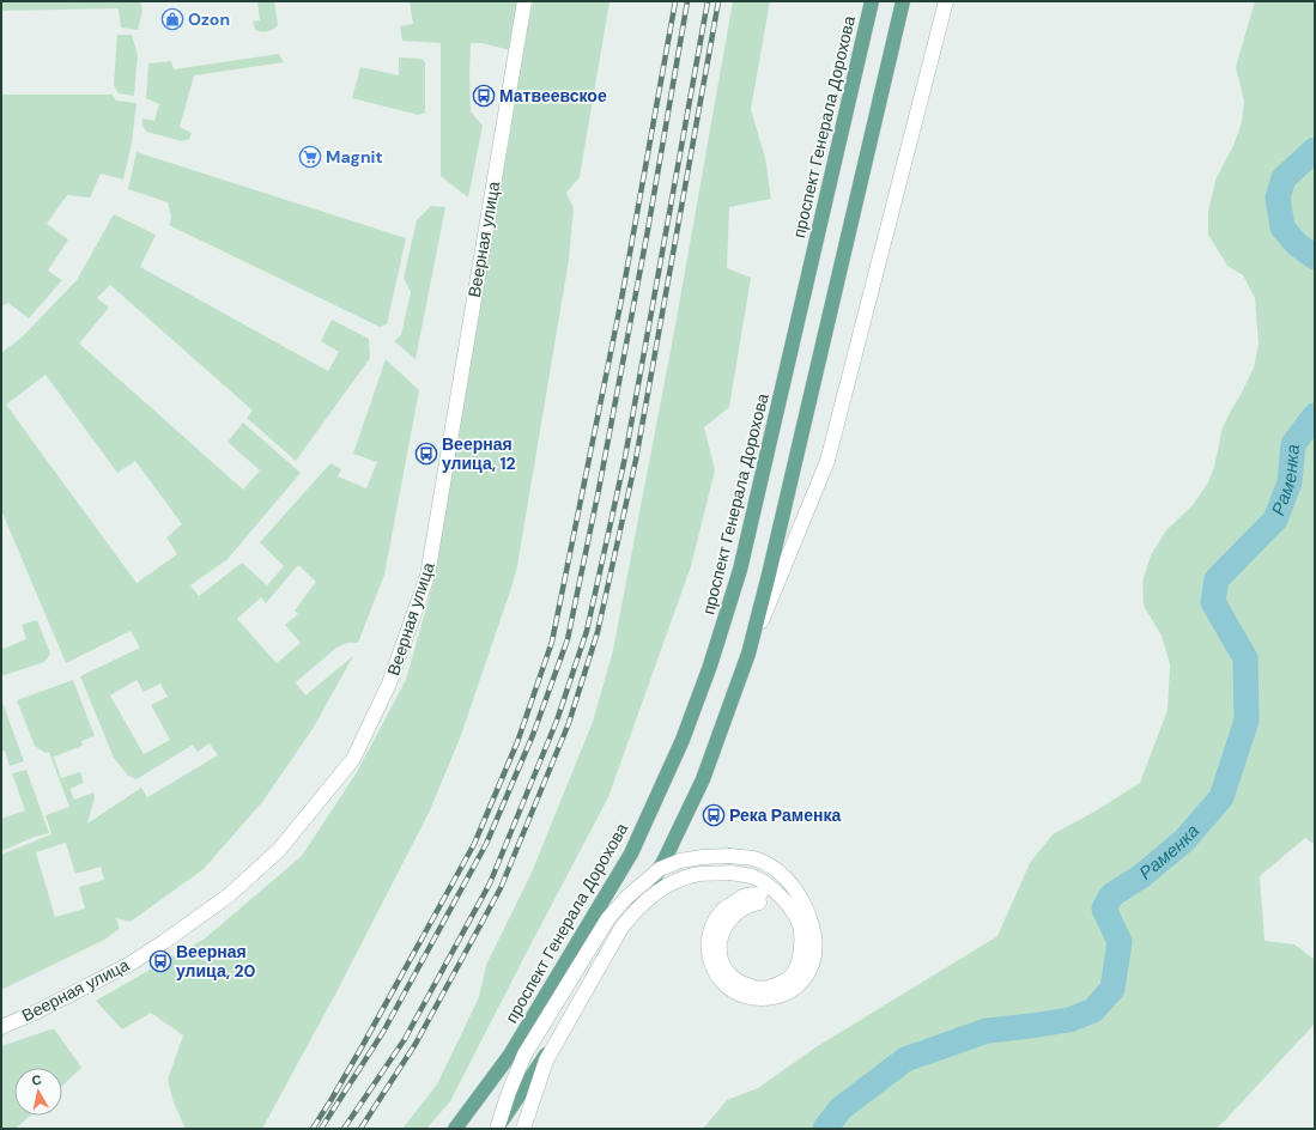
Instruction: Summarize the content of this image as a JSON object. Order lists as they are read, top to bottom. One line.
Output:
{"streets":{"main road":["проспект Генерала Дорохова"],"street":["Веерная улица"]},"water":["Раменка"],"places":{"shop":["Ozon"],"bus stop":["Матвеевское","Веерная улица, 12","Река Раменка","Веерная улица, 20"],"supermarket":["Magnit"]},"north":"top"}
